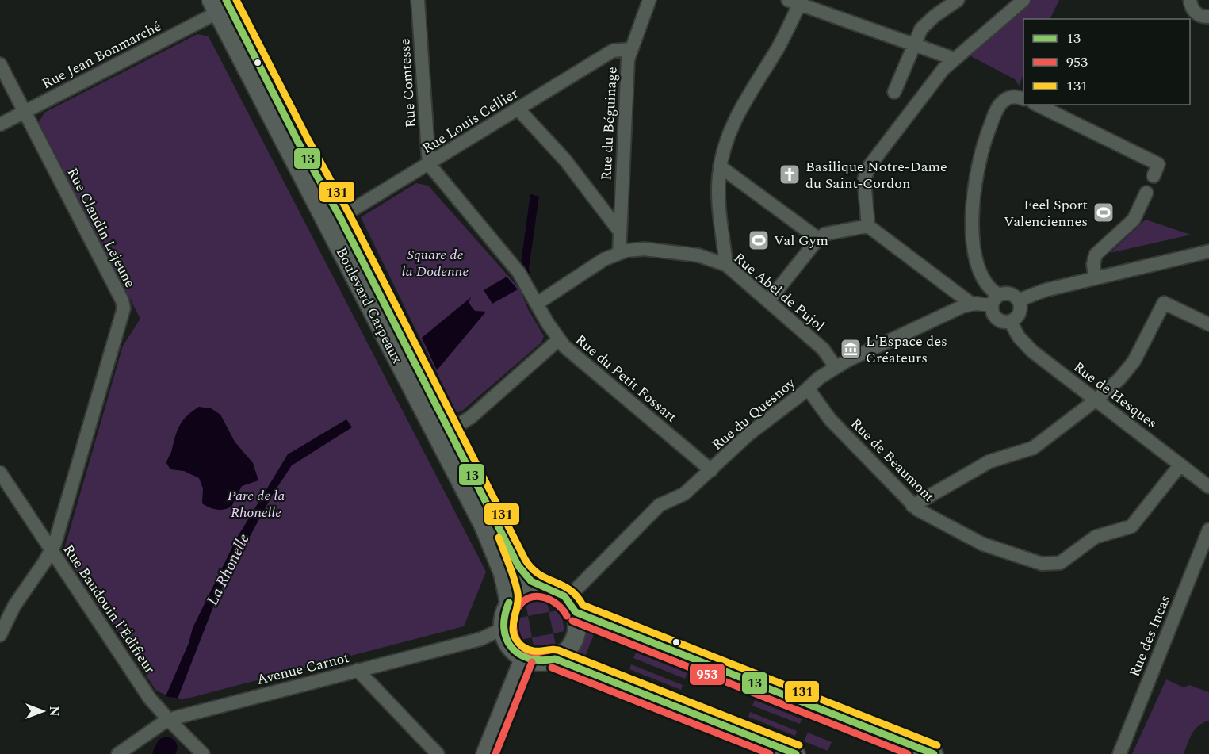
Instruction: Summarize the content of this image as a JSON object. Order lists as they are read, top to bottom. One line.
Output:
{"streets":{"main road":["Boulevard Carpeaux"],"street":["Rue Jean Bonmarché","Rue Comtesse","Rue Louis Cellier","Rue du Béguinage","Rue Claudin Lejeune","Rue Abel de Pujol","Rue du Petit Fossart","Rue de Hesques","Rue du Quesnoy","Rue de Beaumont","Rue Baudouin l'Édifieur","Rue des Incas","Avenue Carnot"]},"crossings":[["Rue Jean Bonmarché","Rue Claudin Lejeune"],["Rue Jean Bonmarché","Boulevard Carpeaux"],["Rue Comtesse","Rue Louis Cellier"],["Rue Comtesse","Rue du Petit Fossart"],["Rue Louis Cellier","Rue du Béguinage"],["Rue Louis Cellier","Boulevard Carpeaux"],["Rue Louis Cellier","Rue du Petit Fossart"],["Rue du Béguinage","Rue Abel de Pujol"],["Rue Claudin Lejeune","Rue Baudouin l'Édifieur"],["Rue Abel de Pujol","Rue du Petit Fossart"],["Rue Abel de Pujol","Rue du Quesnoy"],["Boulevard Carpeaux","Rue du Quesnoy"],["Boulevard Carpeaux","Avenue Carnot"],["Rue du Petit Fossart","Rue du Quesnoy"],["Rue de Hesques","Rue du Quesnoy"],["Rue de Hesques","Rue de Beaumont"],["Rue du Quesnoy","Rue de Beaumont"],["Rue du Quesnoy","Avenue Carnot"],["Rue Baudouin l'Édifieur","Avenue Carnot"]],"water":["La Rhonelle"],"parks":["Square de la Dodenne","Parc de la Rhonelle"],"places":{"church":["Basilique Notre-Dame du Saint-Cordon"],"sports":["Feel Sport Valenciennes","Val Gym"],"museum":["L'Espace des Créateurs"]},"lines":["transit line 13","transit line 131","transit line 953"],"legend":["13","953","131"],"north":"right"}
